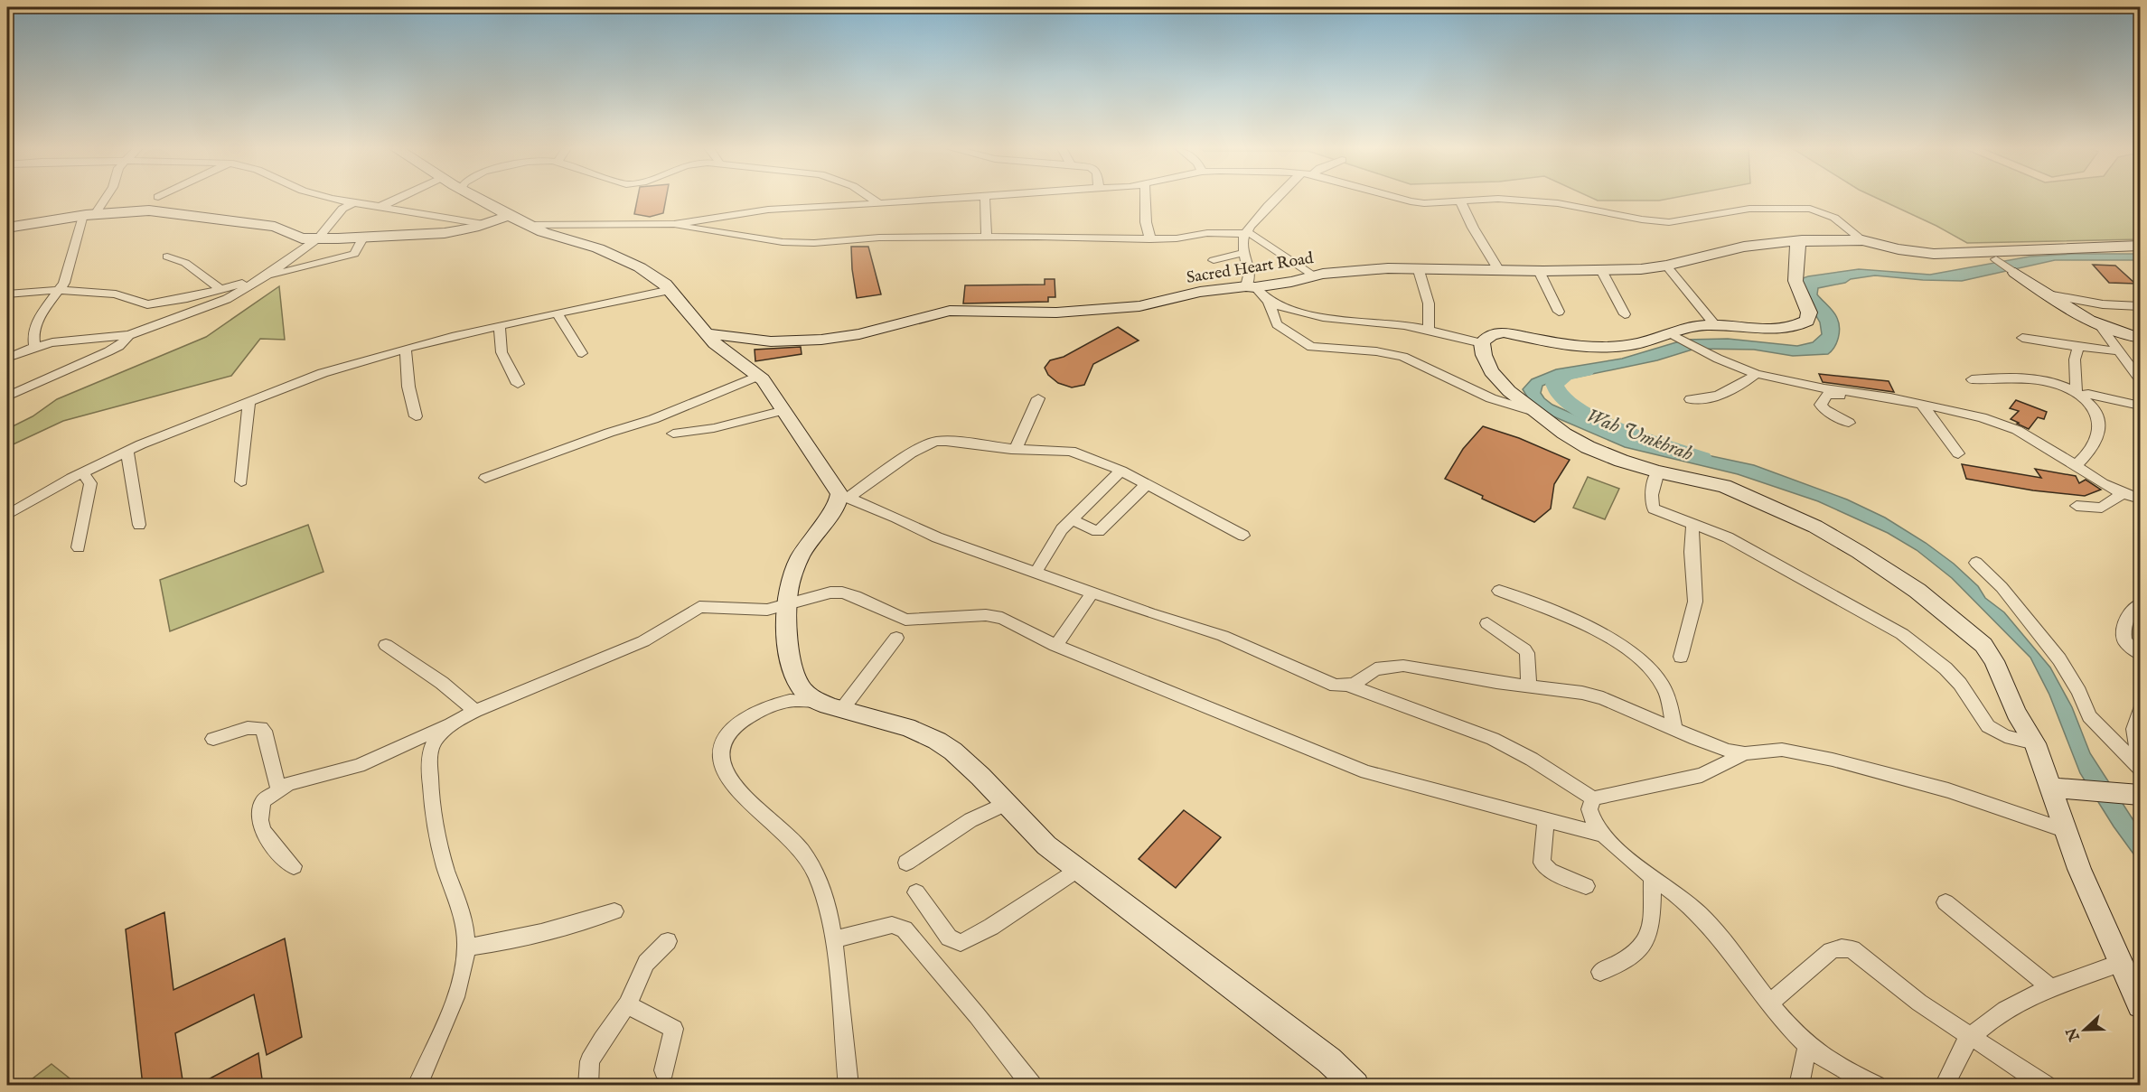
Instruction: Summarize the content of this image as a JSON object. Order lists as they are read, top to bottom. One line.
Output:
{"streets":{"street":["Sacred Heart Road"]},"water":["Wah Umkhrah"],"north":"left"}
